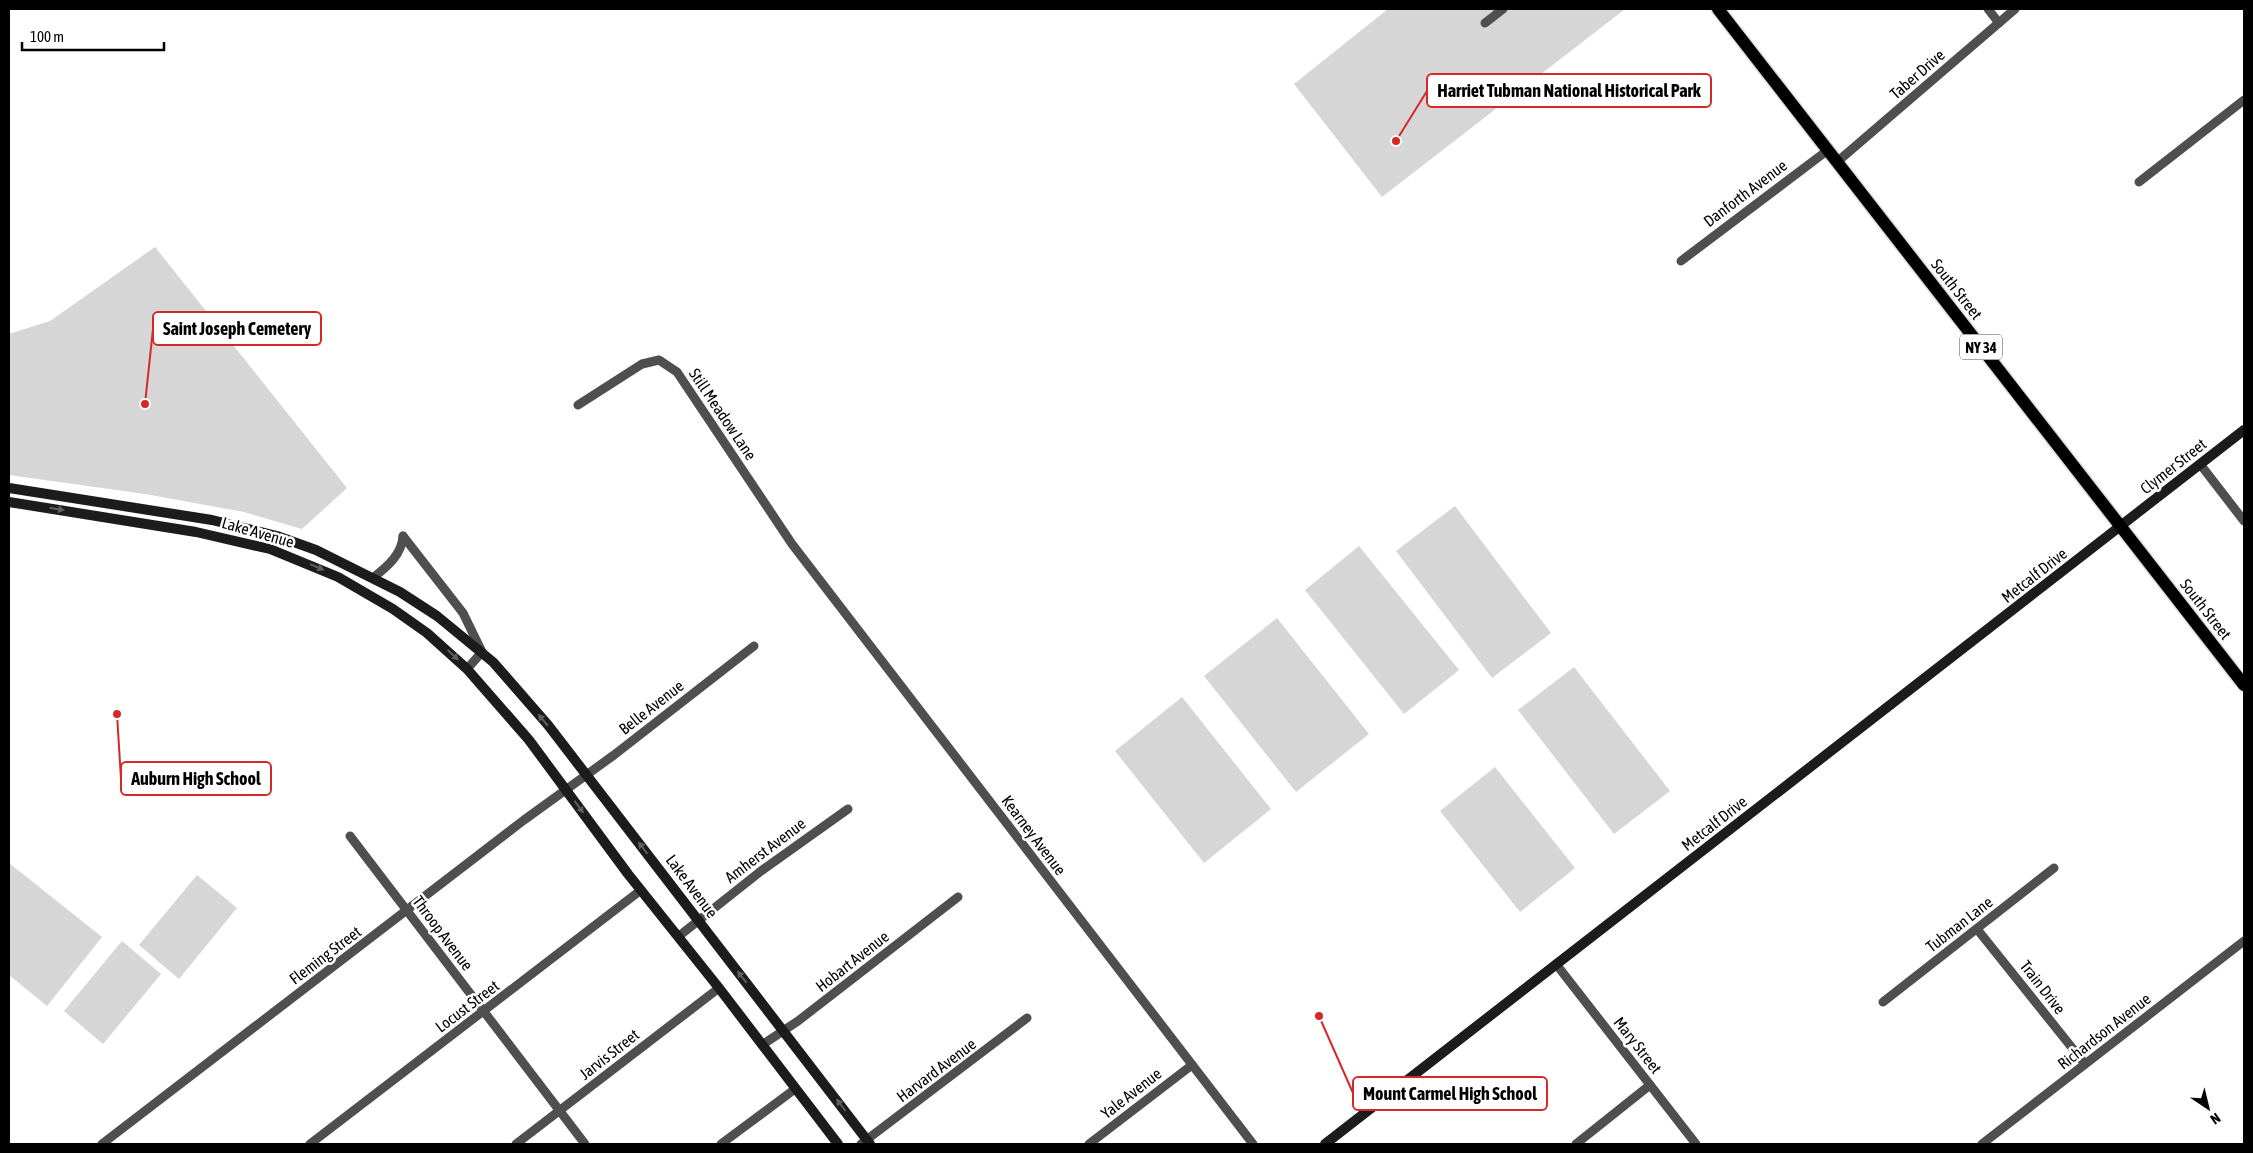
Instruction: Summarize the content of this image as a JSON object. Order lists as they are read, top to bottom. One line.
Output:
{"streets":{"main road":["South Street","NY 34","Clymer Street","Lake Avenue","Metcalf Drive"],"street":["Taber Drive","Danforth Avenue","Still Meadow Lane","Belle Avenue","Kearney Avenue","Amherst Avenue","Tubman Lane","Throop Avenue","Fleming Street","Hobart Avenue","Train Drive","Locust Street","Richardson Avenue","Mary Street","Jarvis Street","Harvard Avenue","Yale Avenue"]},"crossings":[["Taber Drive","South Street"],["Danforth Avenue","South Street"],["South Street","Clymer Street"],["South Street","Metcalf Drive"],["Still Meadow Lane","Kearney Avenue"],["Clymer Street","Metcalf Drive"],["Lake Avenue","Belle Avenue"],["Lake Avenue","Amherst Avenue"],["Lake Avenue","Fleming Street"],["Lake Avenue","Hobart Avenue"],["Lake Avenue","Locust Street"],["Lake Avenue","Jarvis Street"],["Lake Avenue","Harvard Avenue"],["Metcalf Drive","Mary Street"],["Belle Avenue","Fleming Street"],["Kearney Avenue","Yale Avenue"],["Tubman Lane","Train Drive"],["Throop Avenue","Fleming Street"],["Throop Avenue","Locust Street"],["Throop Avenue","Jarvis Street"],["Train Drive","Richardson Avenue"]],"places":["Harriet Tubman National Historical Park","Saint Joseph Cemetery","Auburn High School","Mount Carmel High School"],"scale_bar":"100 m","north":"bottom right"}
